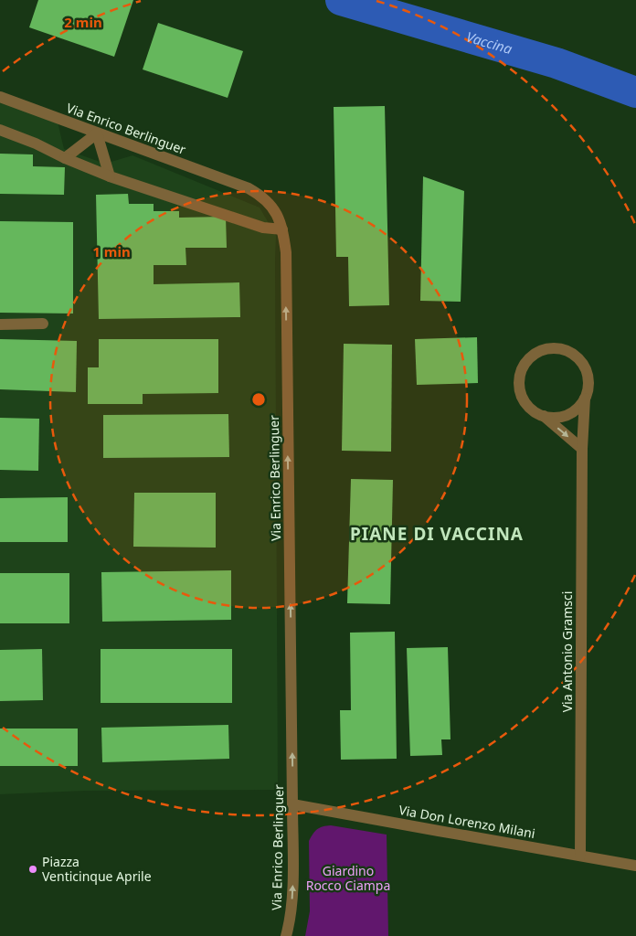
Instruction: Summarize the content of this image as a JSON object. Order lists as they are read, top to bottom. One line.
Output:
{"streets":{"street":["Via Enrico Berlinguer","Via Antonio Gramsci","Via Don Lorenzo Milani"]},"crossings":[["Via Enrico Berlinguer","Via Don Lorenzo Milani"],["Via Antonio Gramsci","Via Don Lorenzo Milani"]],"one_way":["Via Enrico Berlinguer"],"districts":["PIANE DI VACCINA"],"water":["Vaccina"],"parks":["Giardino Rocco Ciampa"],"places":["Piazza Venticinque Aprile"],"rings":["2 min","1 min"]}
